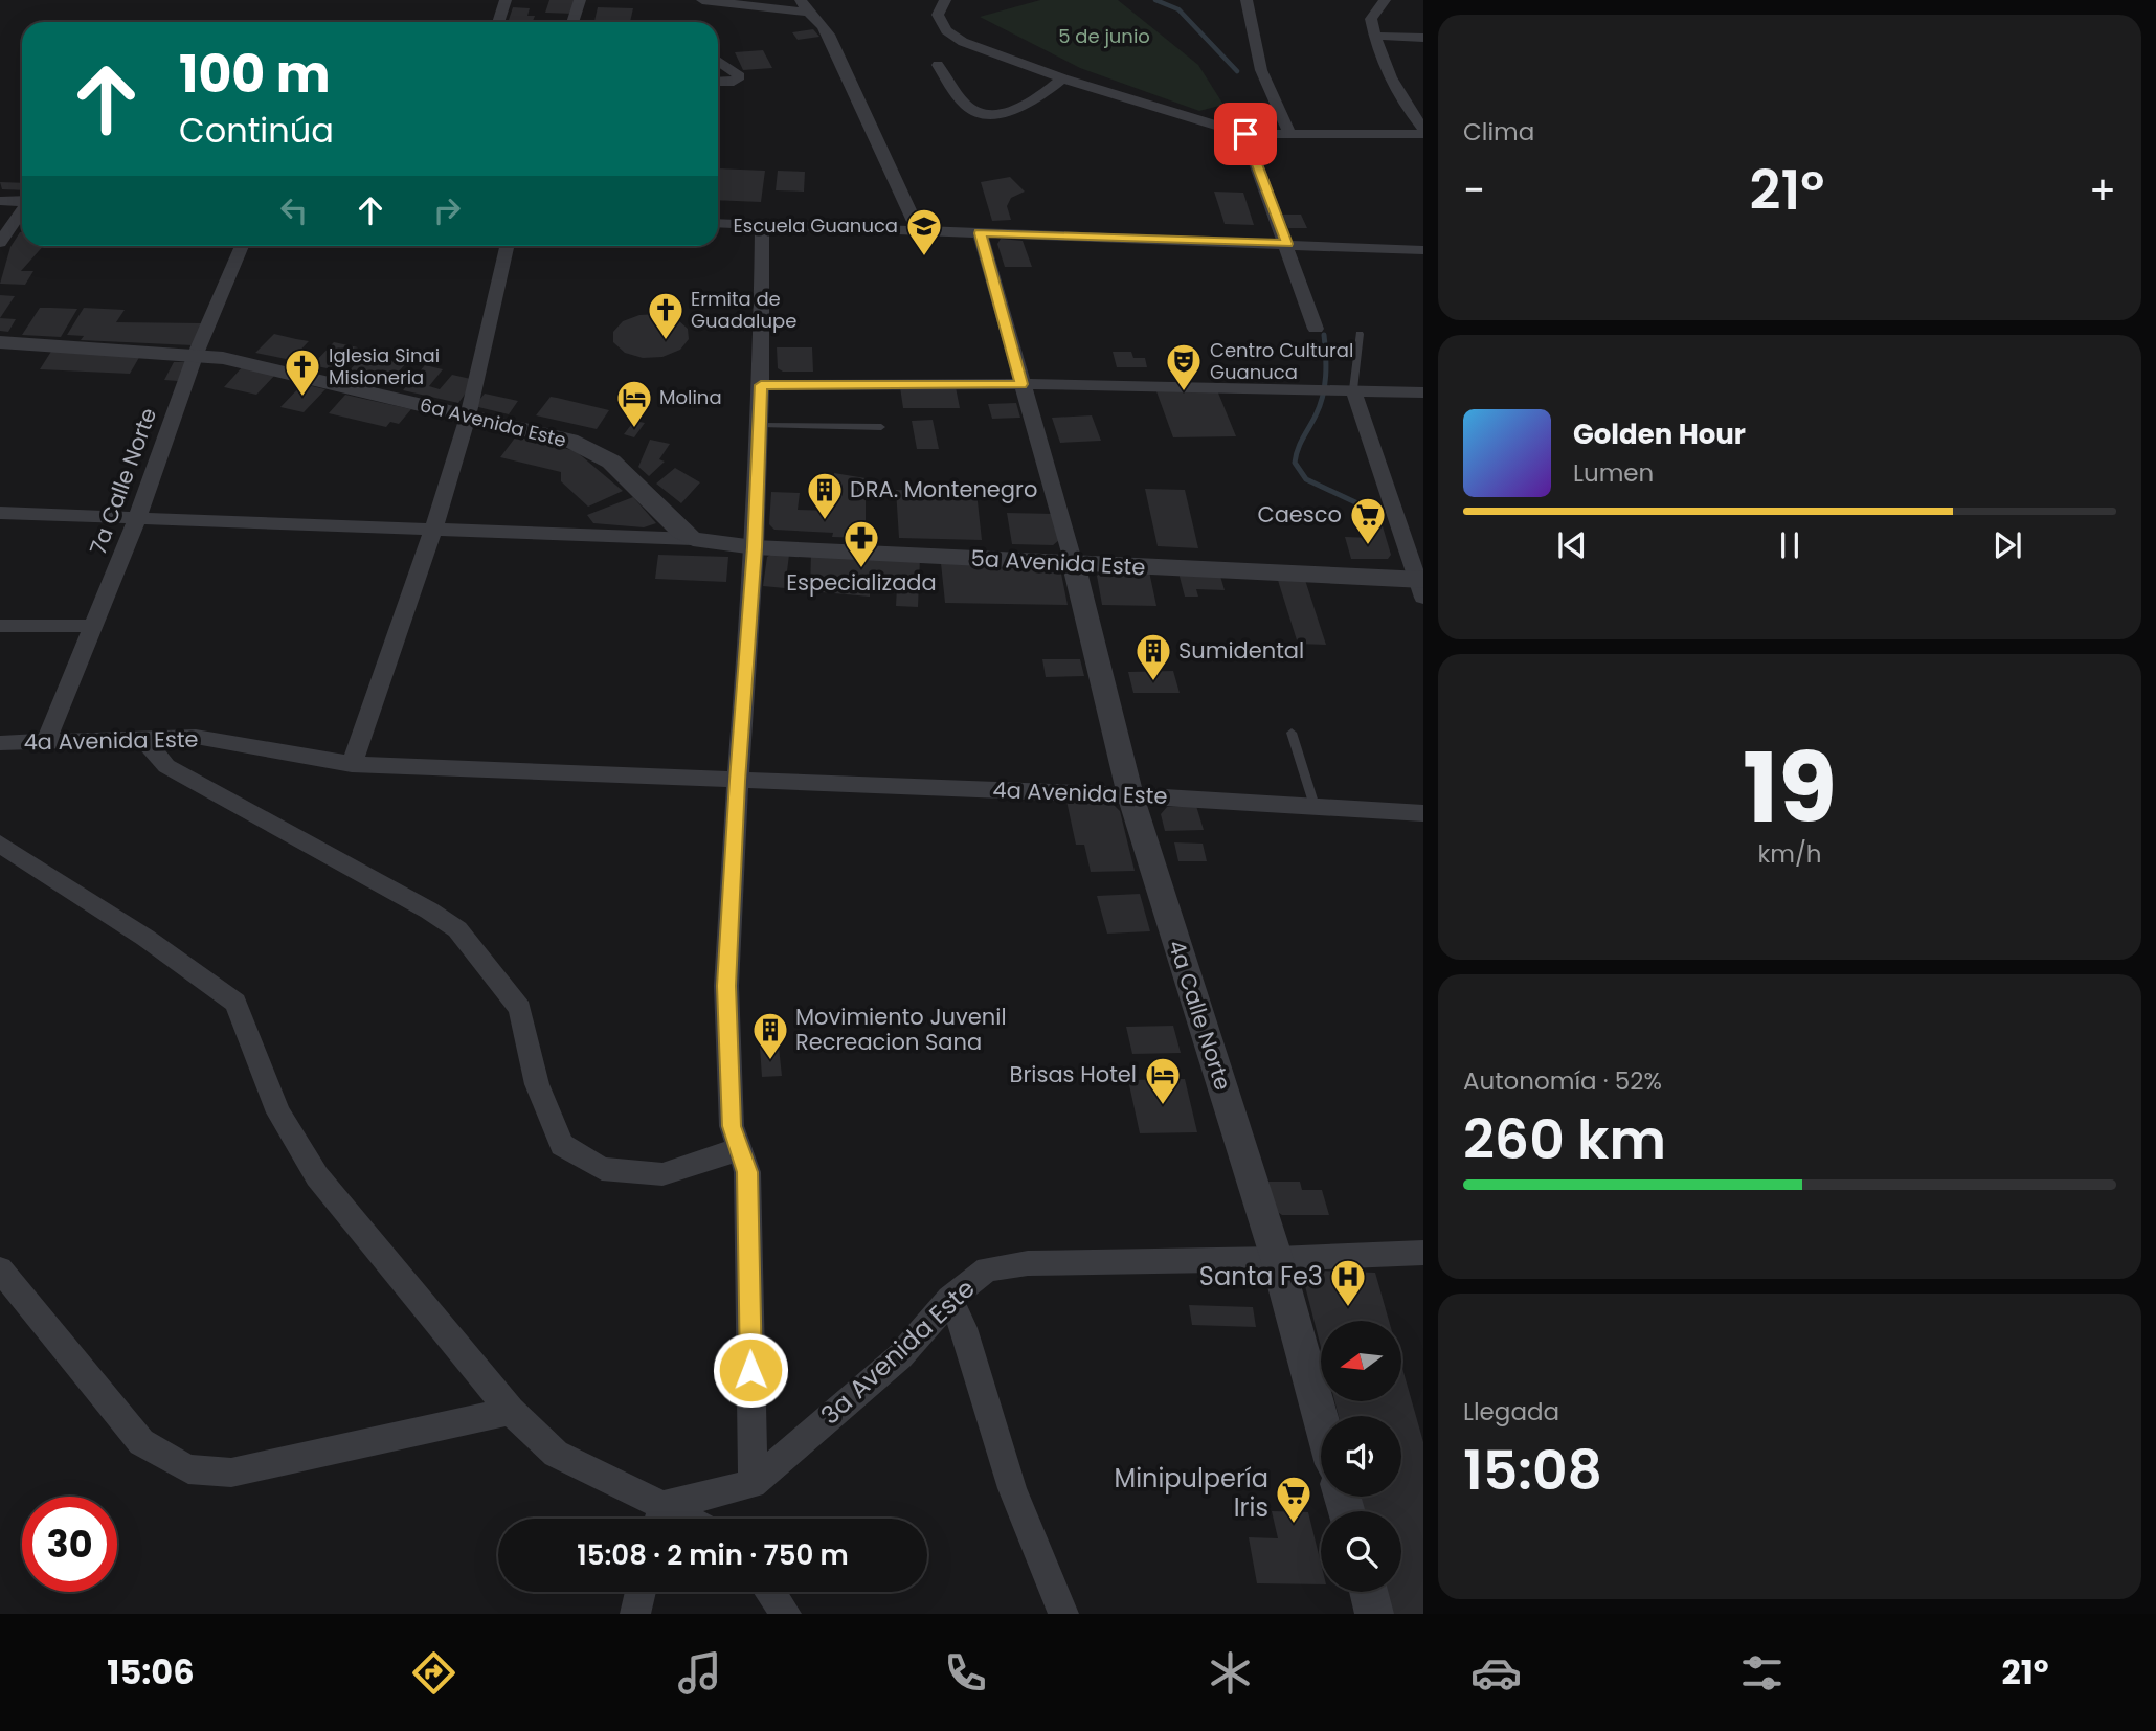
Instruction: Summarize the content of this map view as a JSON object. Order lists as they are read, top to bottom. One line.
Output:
{"streets":{"street":["6a Avenida Este","7a Calle Norte","5a Avenida Este","4a Avenida Este","4a Calle Norte","3a Avenida Este"]},"crossings":[["6a Avenida Este","7a Calle Norte"],["6a Avenida Este","5a Avenida Este"],["7a Calle Norte","4a Avenida Este"],["5a Avenida Este","4a Calle Norte"],["4a Avenida Este","4a Calle Norte"],["4a Calle Norte","3a Avenida Este"]],"parks":["5 de junio"],"places":{"school or university":["Escuela Guanuca"],"church":["Ermita de Guadalupe","Iglesia Sinai Misioneria"],"theatre":["Centro Cultural Guanuca"],"hotel":["Molina","Brisas Hotel"],"building":["DRA. Montenegro","Sumidental","Movimiento Juvenil Recreacion Sana"],"supermarket":["Caesco","Minipulpería Iris"],"pharmacy":["Especializada"],"hospital":["Santa Fe3"]},"north":"left","page":{"tile":["Clima",["19","km/h"],["Autonomía · 52%","260 km"],["Llegada","15:08"]],"turn":["100 m","Continúa"],"heat":["−","21°","+"],"song":["Golden Hour","Lumen"],"limit":"30","trip":"15:08 · 2 min · 750 m","tabs":["15:06","21°"]}}
